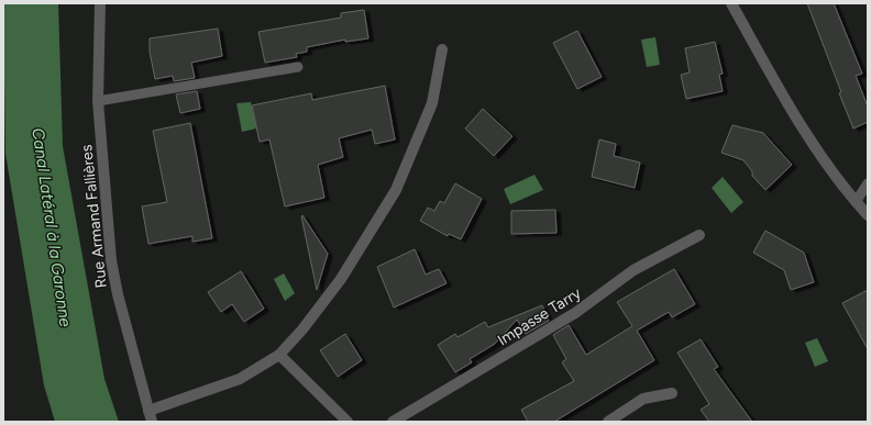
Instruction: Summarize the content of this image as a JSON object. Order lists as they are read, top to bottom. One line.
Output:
{"streets":{"street":["Rue Armand Fallières","Impasse Tarry"]},"water":["Canal Latéral à la Garonne"]}
